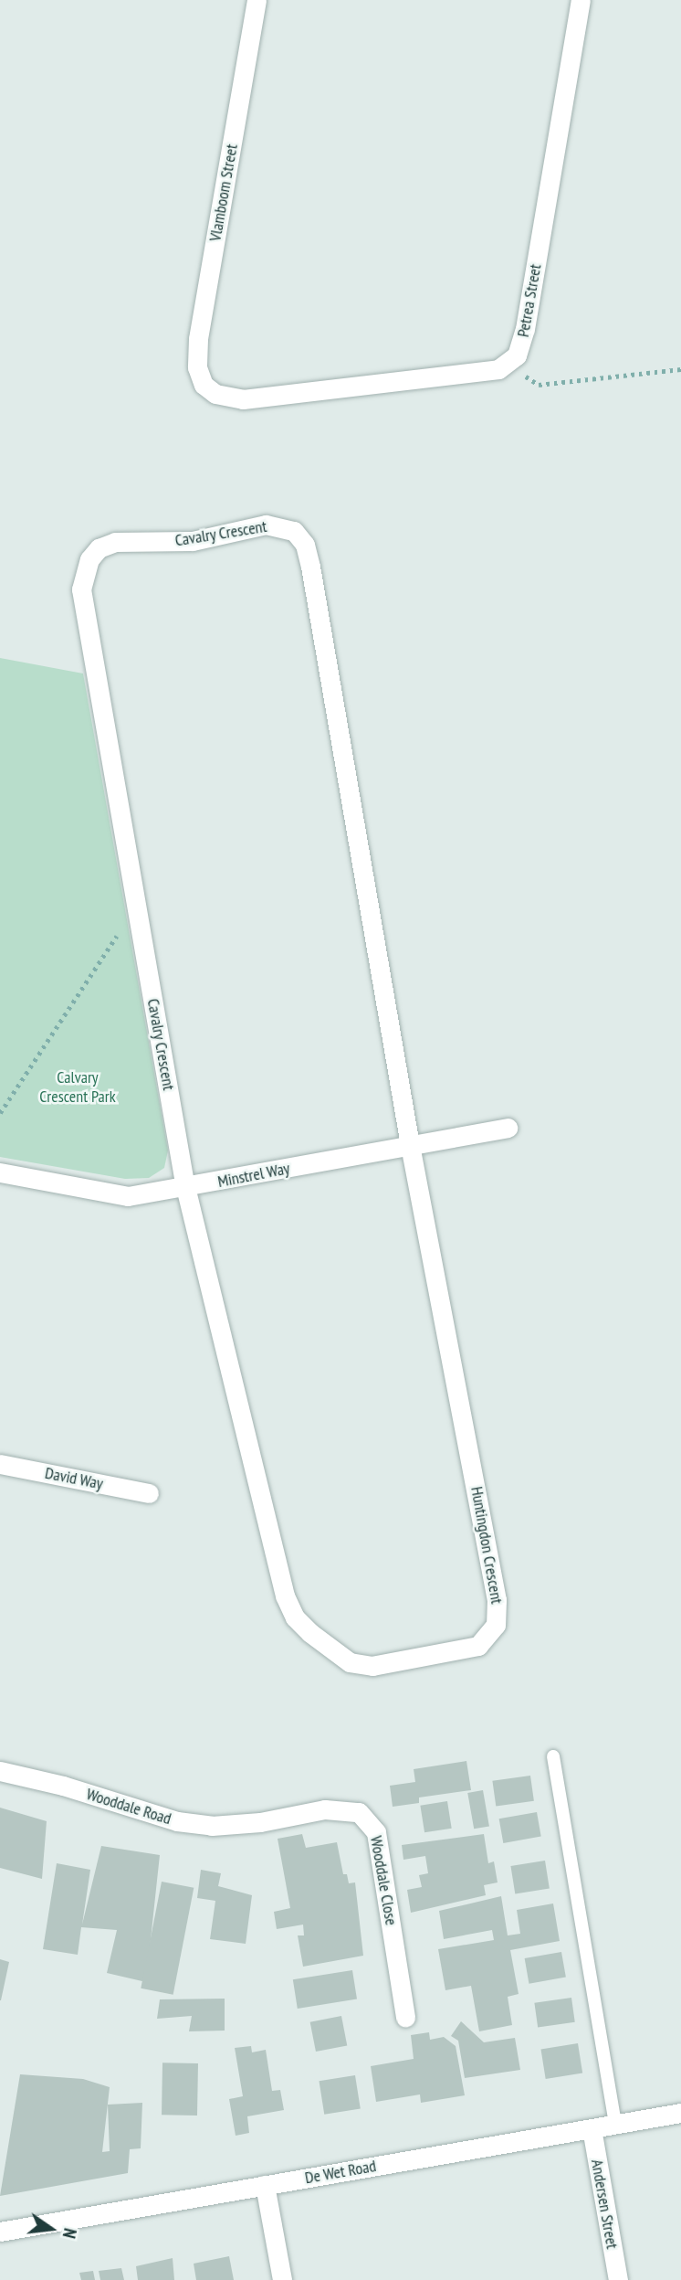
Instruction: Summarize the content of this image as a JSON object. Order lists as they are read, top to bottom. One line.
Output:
{"streets":{"street":["Vlamboom Street","Petrea Street","Cavalry Crescent","Minstrel Way","David Way","Huntingdon Crescent","Wooddale Road","Wooddale Close","De Wet Road","Andersen Street"]},"crossings":[["Vlamboom Street","Petrea Street"],["Cavalry Crescent","Minstrel Way"],["Cavalry Crescent","Huntingdon Crescent"],["Minstrel Way","Huntingdon Crescent"],["Wooddale Road","Wooddale Close"],["De Wet Road","Andersen Street"]],"parks":["Calvary Crescent Park"],"north":"right"}
